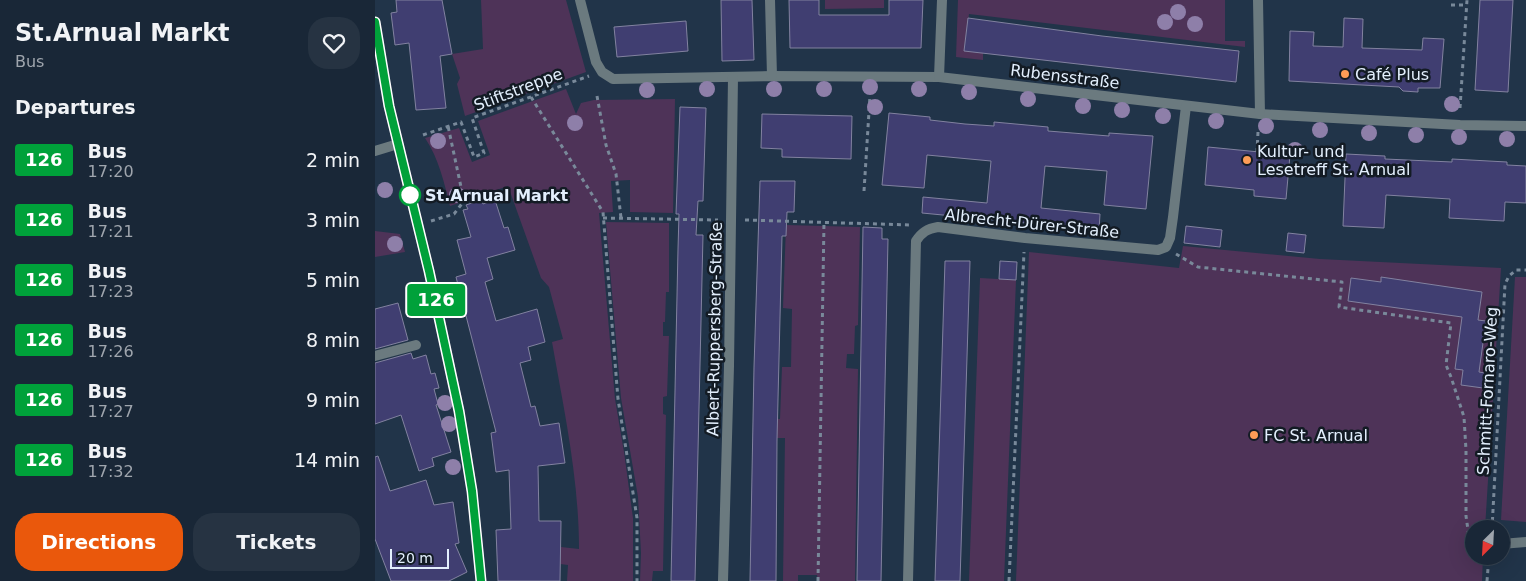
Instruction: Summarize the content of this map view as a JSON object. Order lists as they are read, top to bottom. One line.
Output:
{"streets":{"street":["Rubensstraße","Albrecht-Dürer-Straße","Albert-Ruppersberg-Straße"],"path":["Stiftstreppe","Schmitt-Fornaro-Weg"]},"crossings":[["Rubensstraße","Albert-Ruppersberg-Straße"]],"places":["Café Plus","Kultur- und Lesetreff St. Arnual","St.Arnual Markt","FC St. Arnual"],"lines":["bus line 126"],"scale_bar":"20 m","north":"bottom left","page":{"heading":[["St.Arnual Markt","Bus"],"Departures"],"on_map":"126","list":[{"mark":"126","name":"Bus","note":"17:20","value":"2 min"},{"mark":"126","name":"Bus","note":"17:21","value":"3 min"},{"mark":"126","name":"Bus","note":"17:23","value":"5 min"},{"mark":"126","name":"Bus","note":"17:26","value":"8 min"},{"mark":"126","name":"Bus","note":"17:27","value":"9 min"},{"mark":"126","name":"Bus","note":"17:32","value":"14 min"}],"buttons":["Directions","Tickets"],"scale":"20 m"}}
